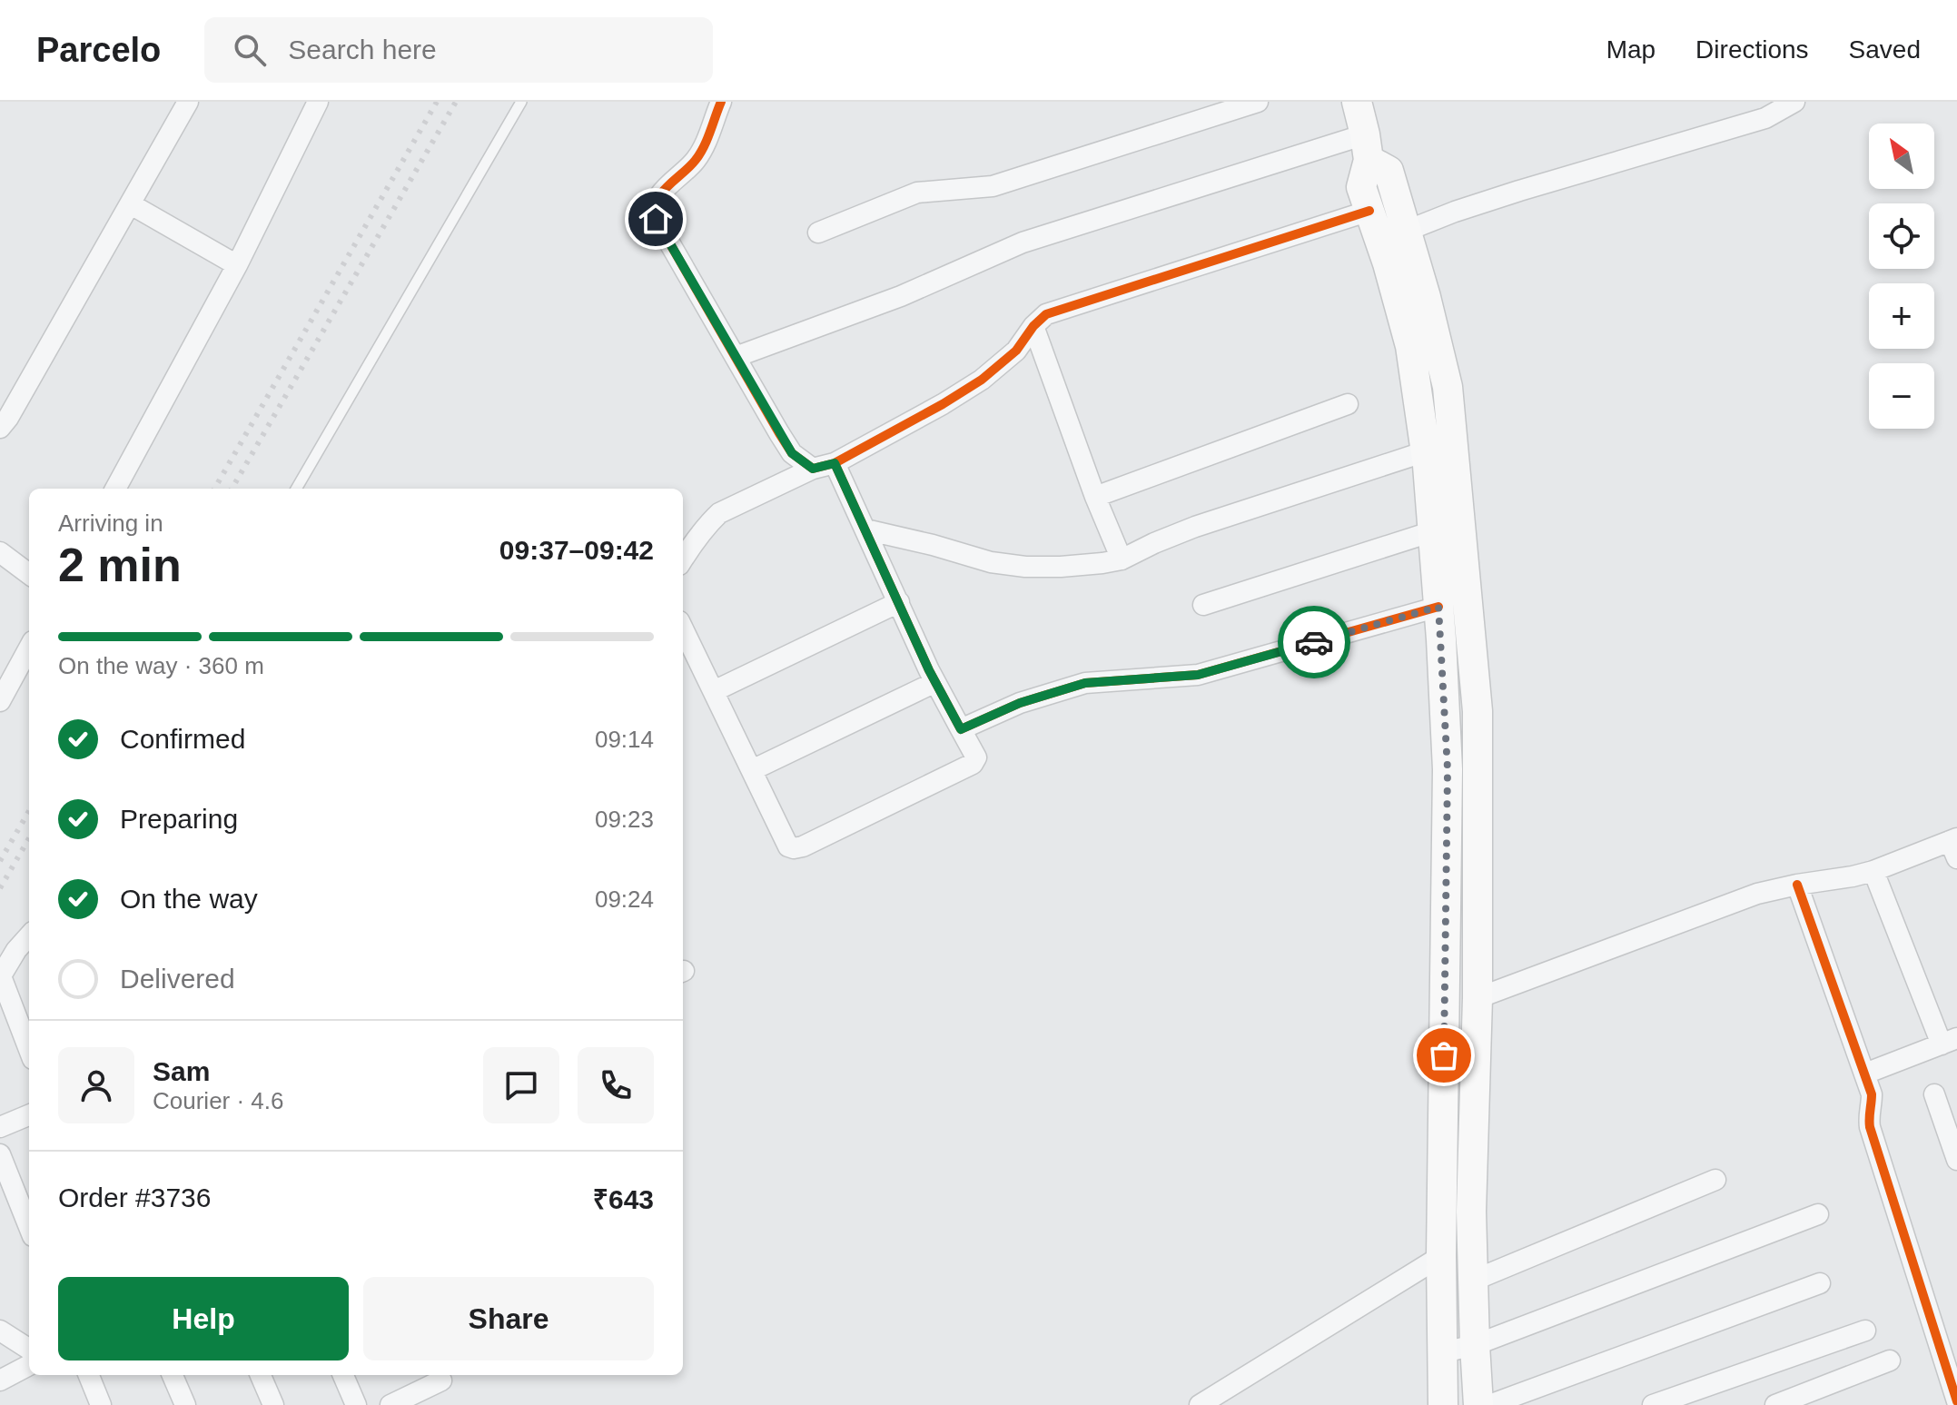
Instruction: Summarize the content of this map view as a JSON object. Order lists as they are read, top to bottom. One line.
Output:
{"north":"top left","page":{"header":"Parcelo","search":"Search here","nav":["Map","Directions","Saved"],"map_buttons":["+","−"],"heading":["2 min","Arriving in","09:37–09:42"],"panel":["Sam","Courier · 4.6","Order #3736","₹643"],"bar":"On the way · 360 m","list":[["Confirmed","09:14"],["Preparing","09:23"],["On the way","09:24"],"Delivered"],"buttons":["Help","Share"]}}
